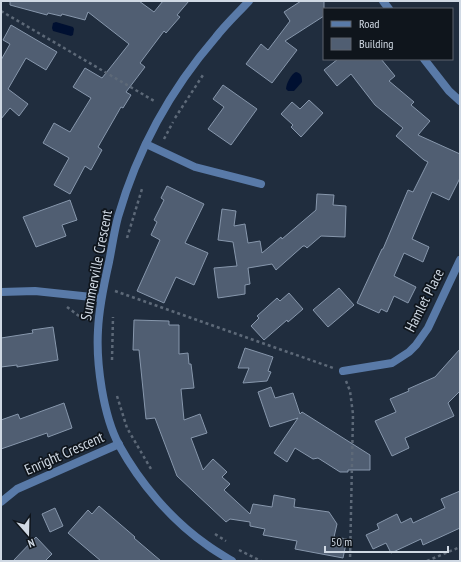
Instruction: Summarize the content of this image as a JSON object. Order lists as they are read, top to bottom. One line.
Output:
{"streets":{"street":["Summerville Crescent","Hamlet Place","Enright Crescent"]},"crossings":[["Summerville Crescent","Enright Crescent"]],"legend":["Road","Building"],"scale_bar":"50 m","north":"bottom"}
